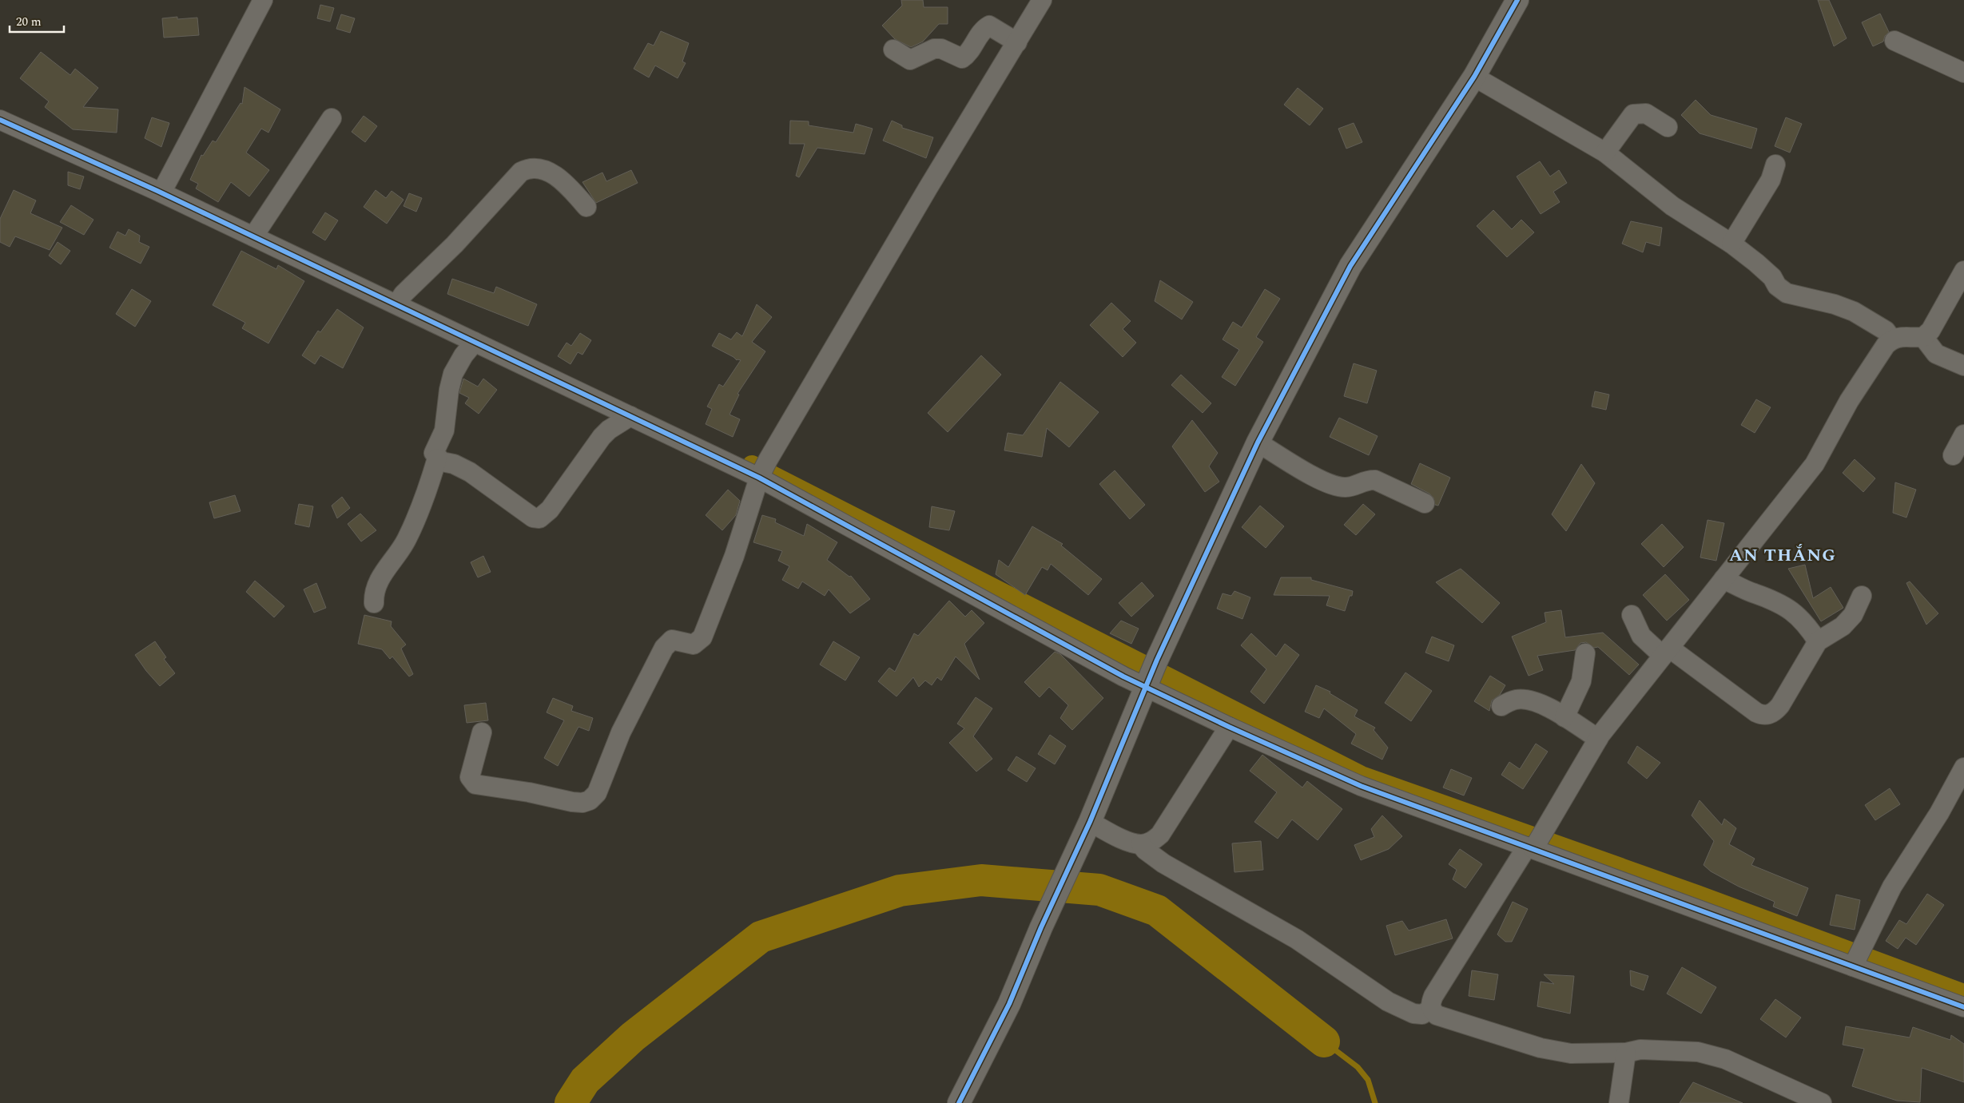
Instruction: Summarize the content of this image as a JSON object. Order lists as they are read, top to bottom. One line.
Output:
{"districts":["AN THẮNG"],"scale_bar":"20 m"}
